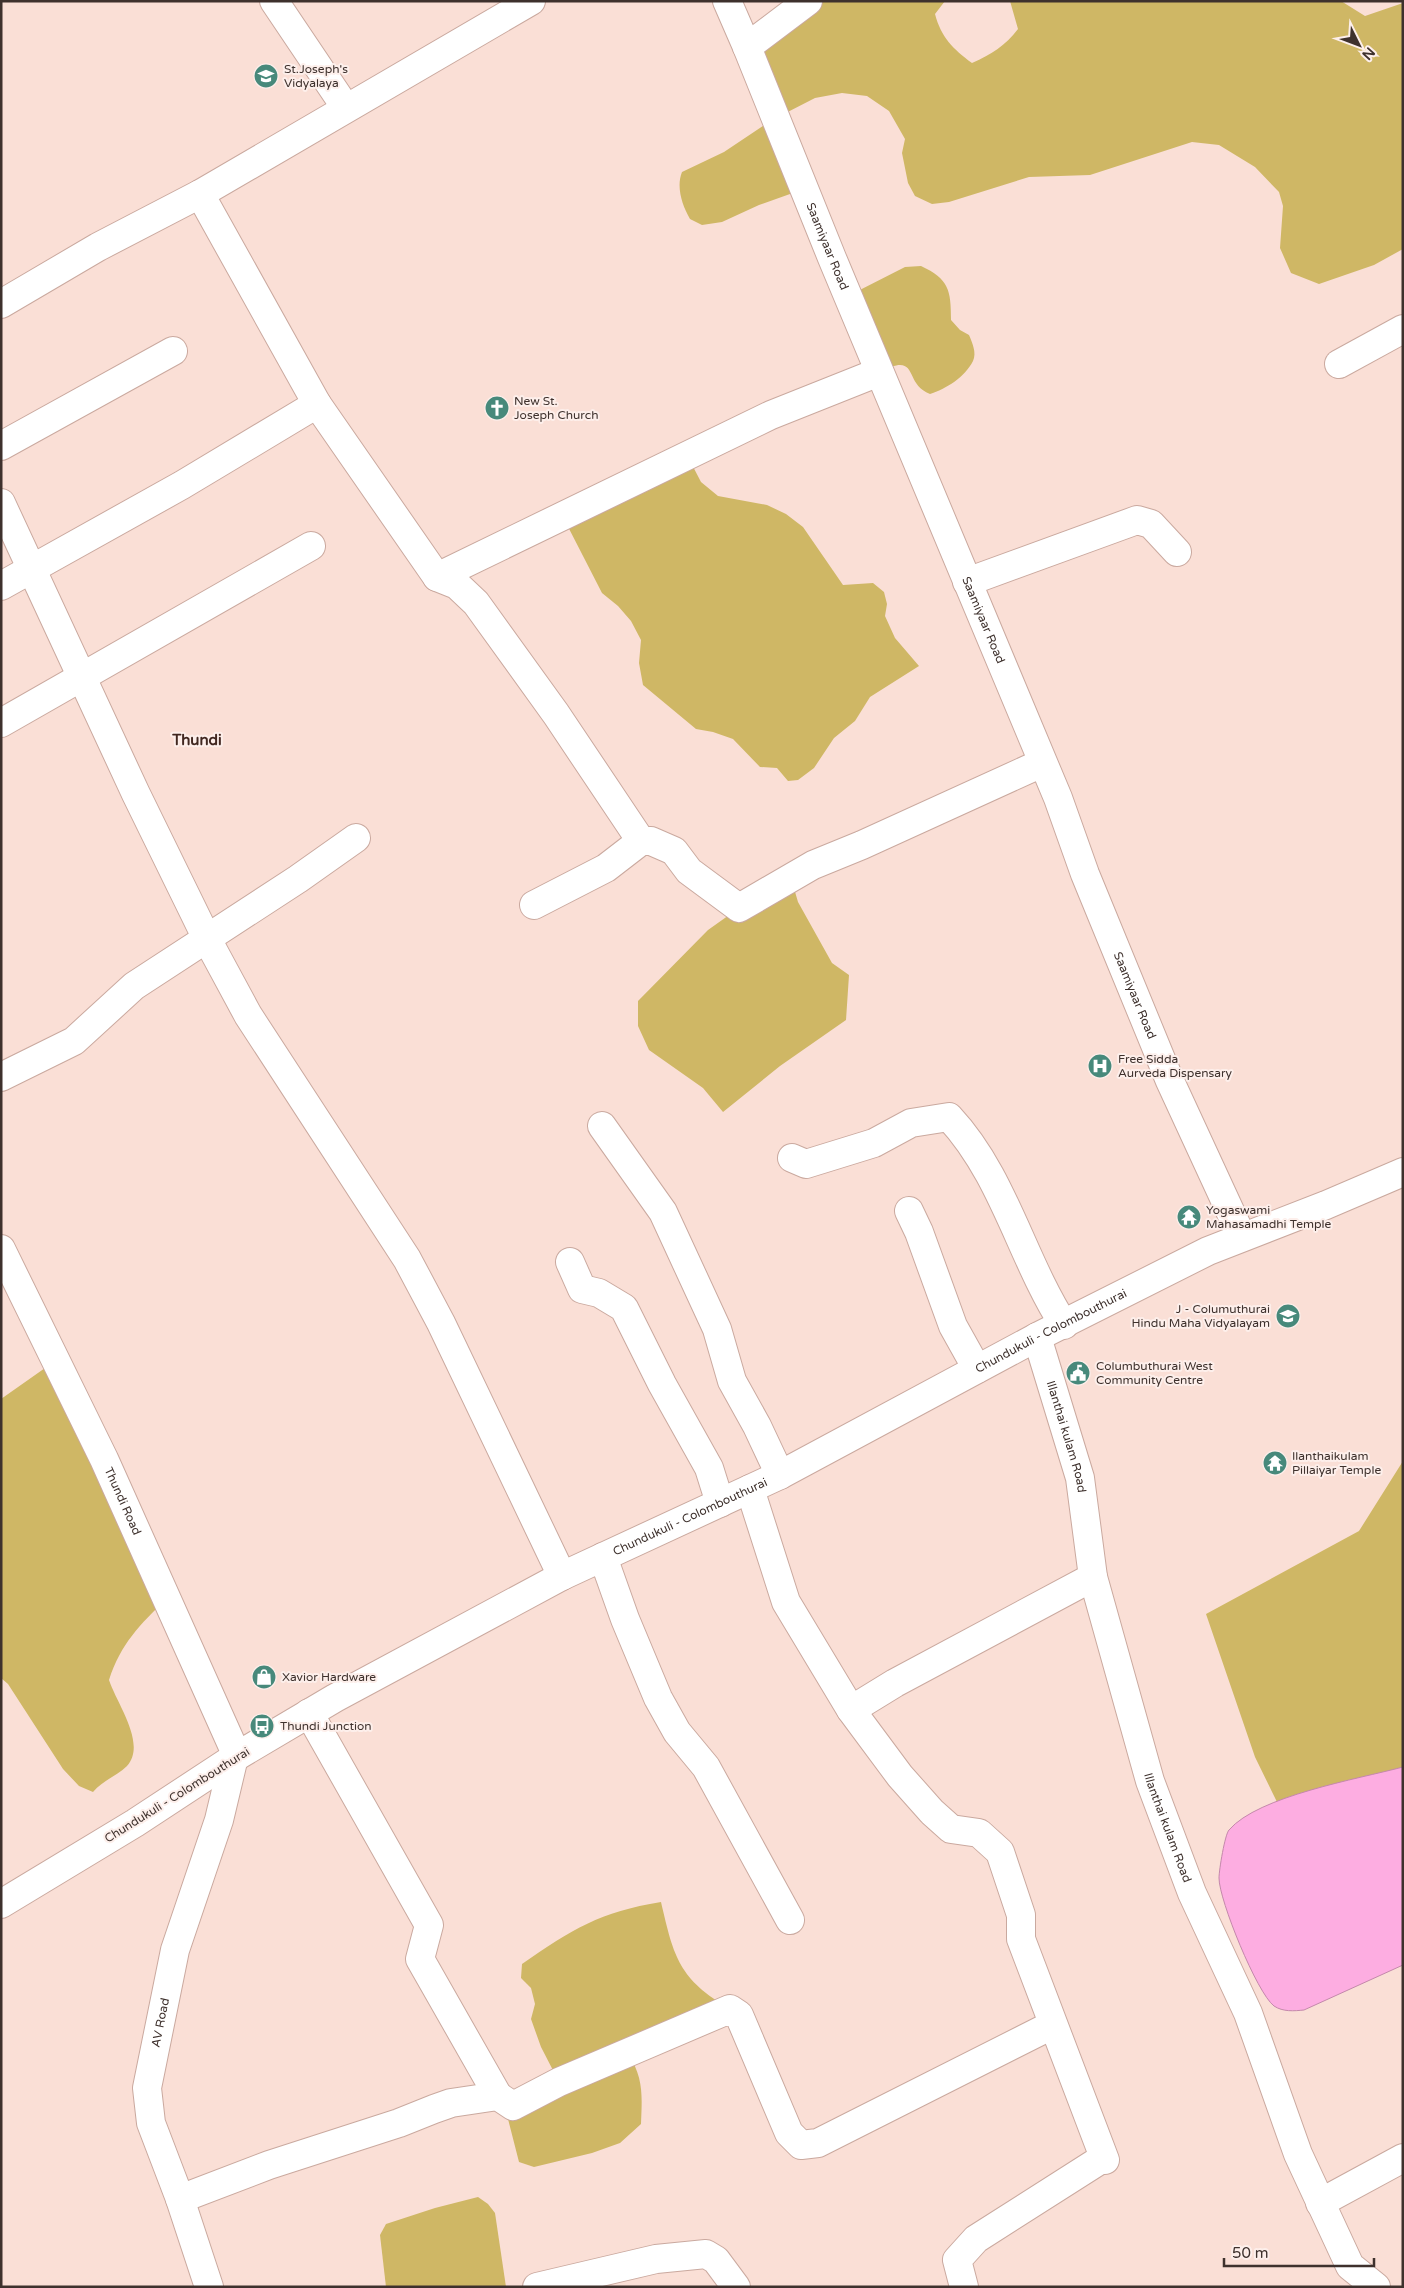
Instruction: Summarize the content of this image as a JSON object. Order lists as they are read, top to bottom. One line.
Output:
{"streets":{"street":["Saamiyaar Road","Chundukuli - Colombouthurai","Illanthai kulam Road","Thundi Road","AV Road"]},"crossings":[["Saamiyaar Road","Chundukuli - Colombouthurai"],["Chundukuli - Colombouthurai","Illanthai kulam Road"],["Chundukuli - Colombouthurai","Thundi Road"],["Chundukuli - Colombouthurai","AV Road"],["Thundi Road","AV Road"]],"districts":["Thundi"],"places":{"school or university":["St.Joseph's Vidyalaya","J - Columuthurai Hindu Maha Vidyalayam"],"church":["New St. Joseph Church"],"hospital":["Free Sidda Aurveda Dispensary"],"temple":["Yogaswami Mahasamadhi Temple","Ilanthaikulam Pillaiyar Temple"],"public building":["Columbuthurai West Community Centre"],"shop":["Xavior Hardware"],"bus stop":["Thundi Junction"]},"scale_bar":"50 m","north":"bottom right"}
